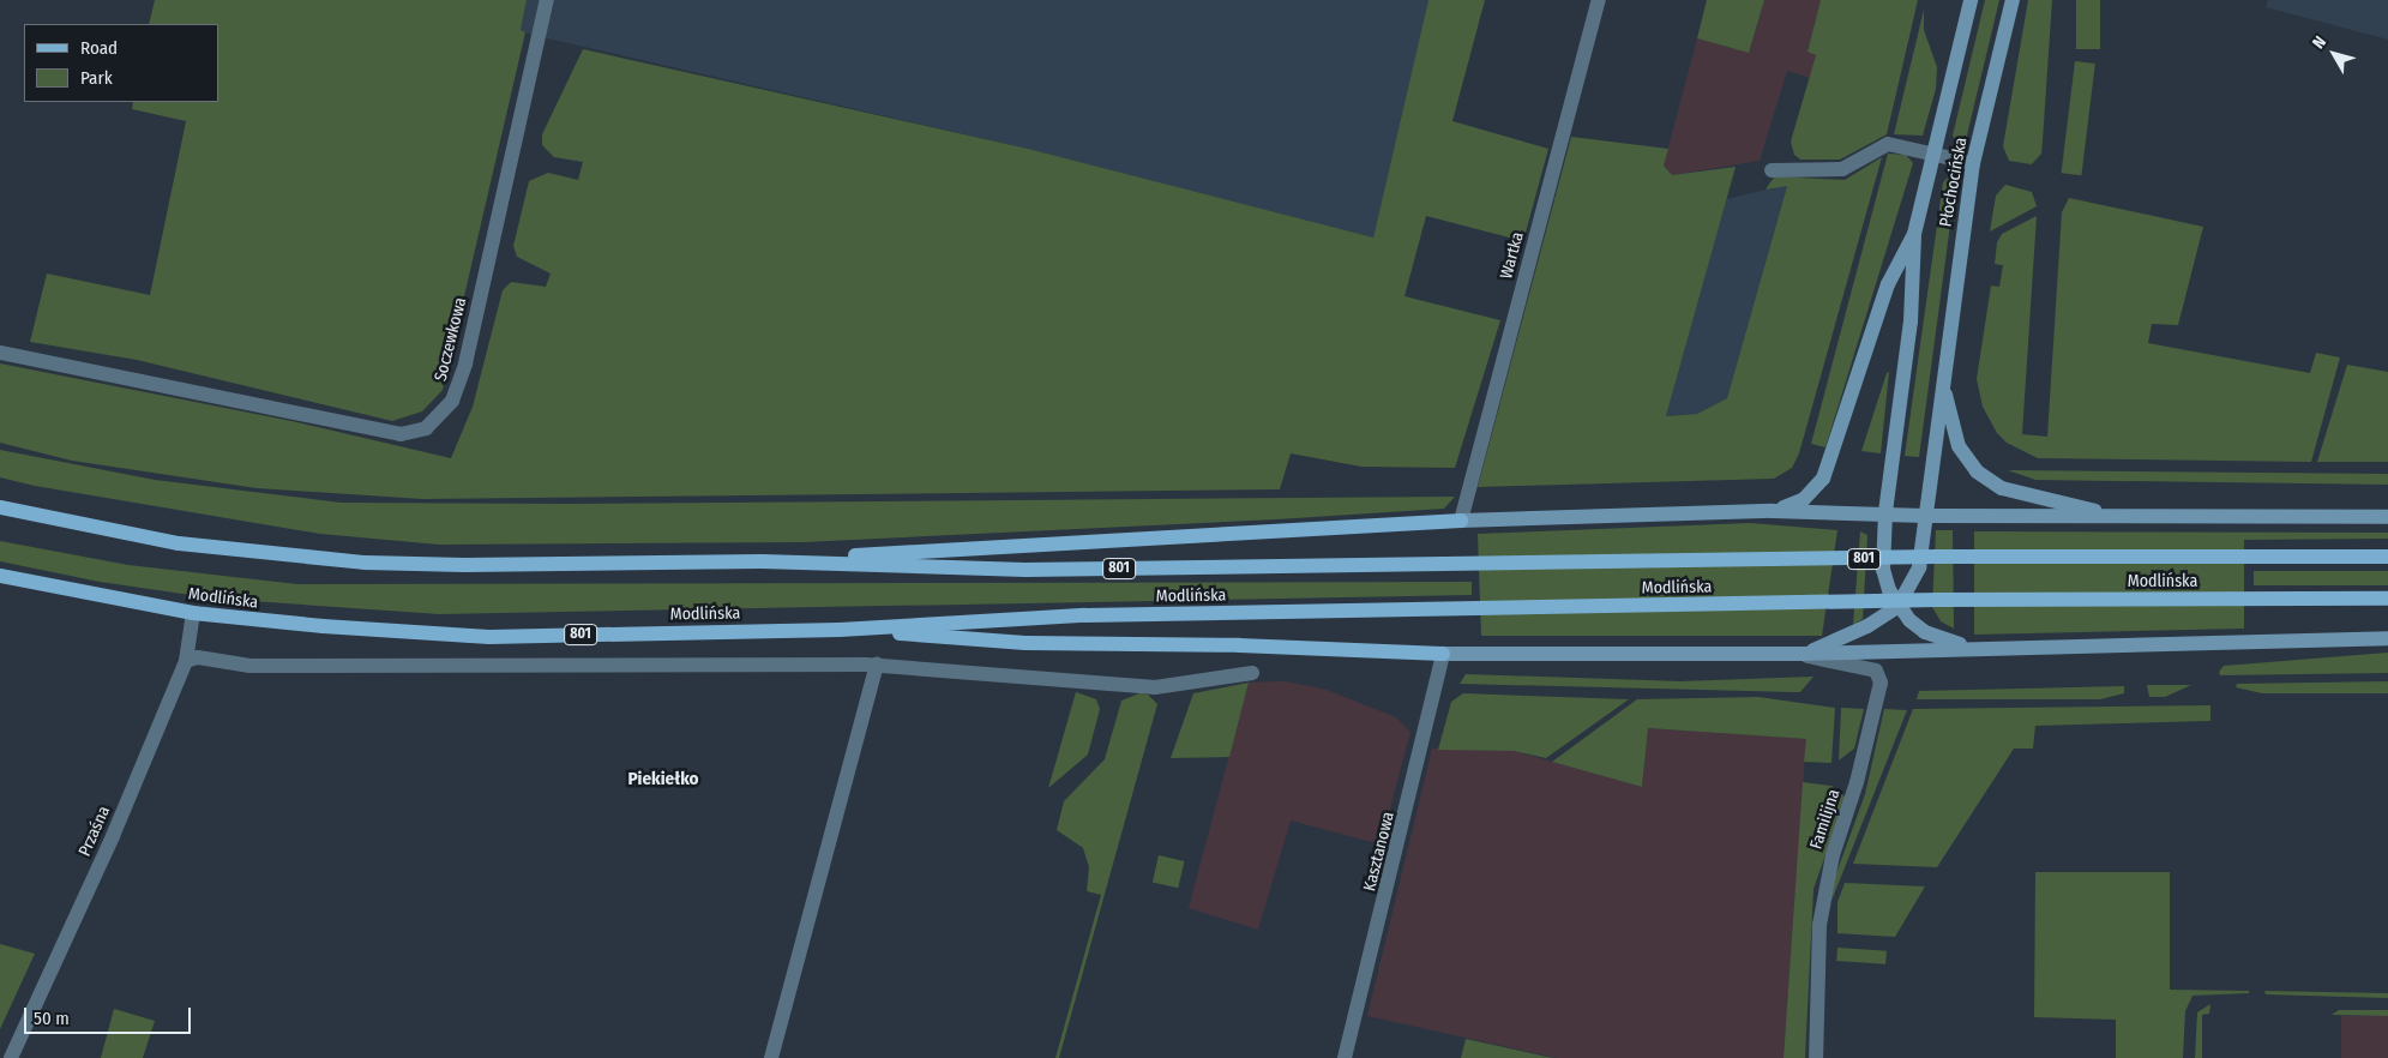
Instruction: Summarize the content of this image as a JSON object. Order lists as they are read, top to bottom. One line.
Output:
{"streets":{"main road":["Płochocińska","801","Modlińska"],"street":["Wartka","Soczewkowa","Familijna","Przaśna","Kasztanowa"]},"crossings":[["Płochocińska","Familijna"],["Modlińska","Przaśna"]],"districts":["Piekiełko"],"legend":["Road","Park"],"scale_bar":"50 m","north":"top left"}
